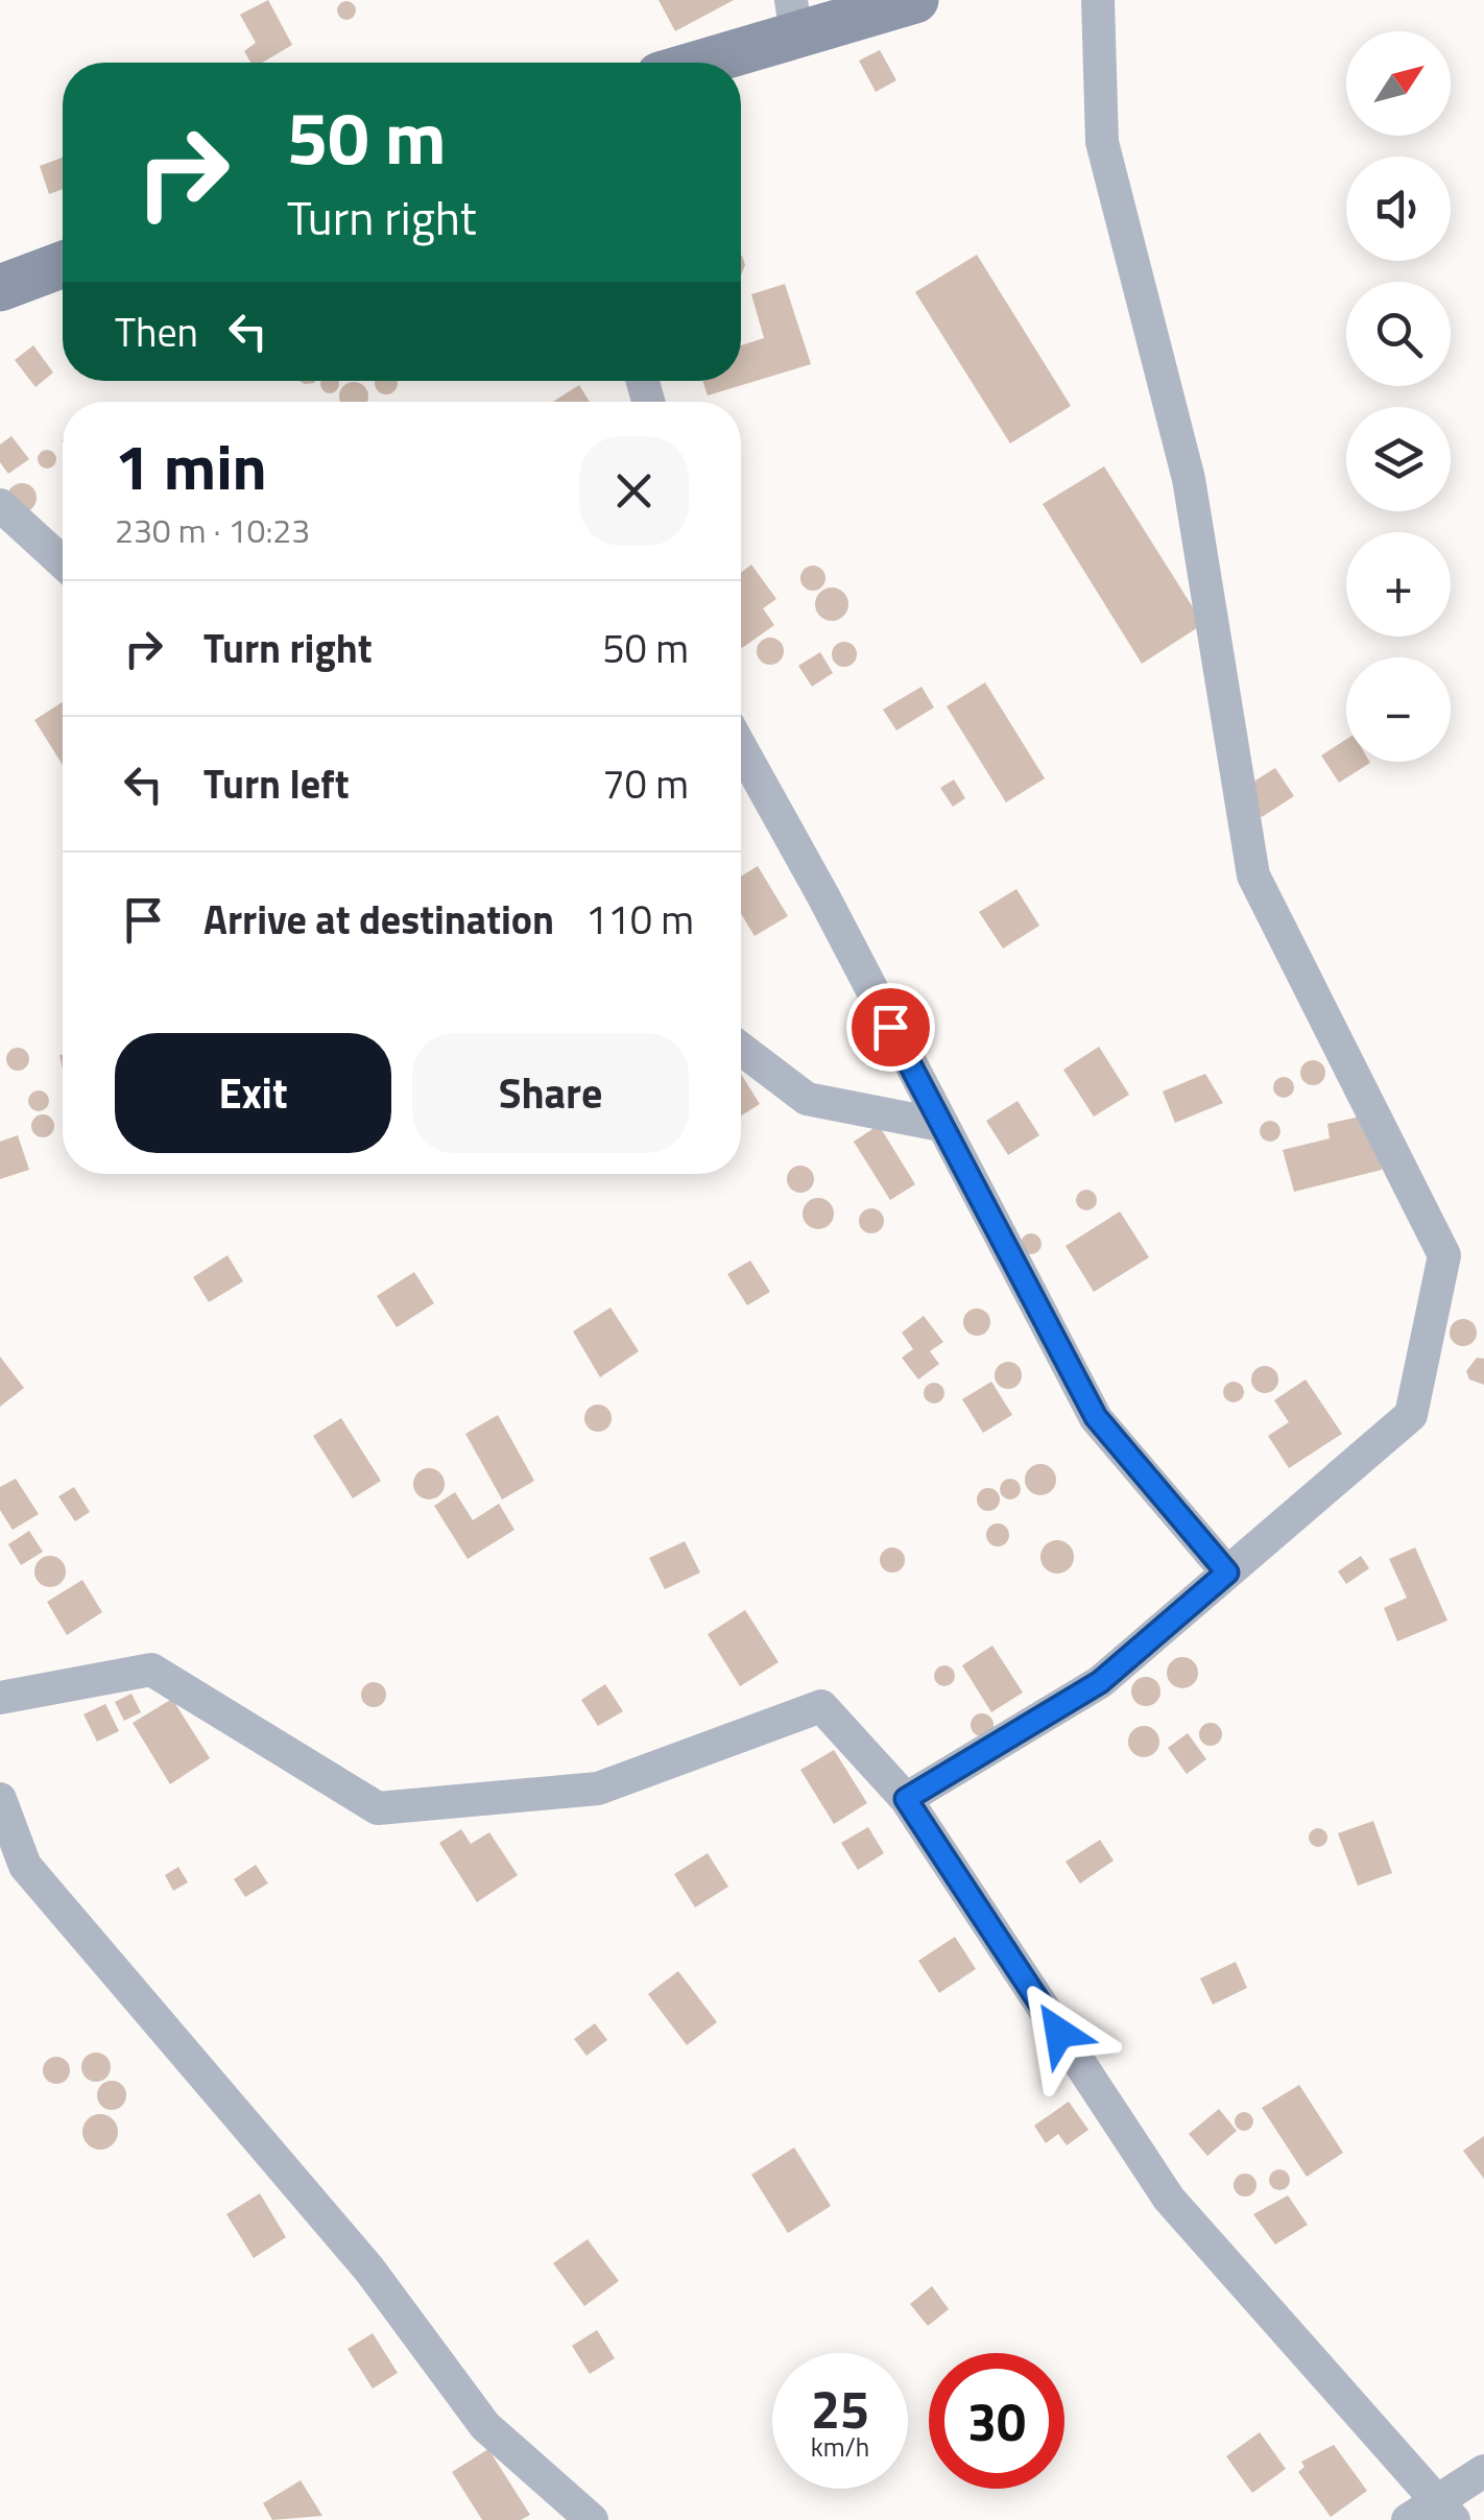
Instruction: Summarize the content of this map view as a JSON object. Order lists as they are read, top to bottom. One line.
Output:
{"north":"top right","page":{"map_buttons":["+","−"],"turn":["50 m","Turn right"],"then":"Then","heading":["1 min","230 m · 10:23"],"list":[{"name":"Turn right","value":"50 m"},{"name":"Turn left","value":"70 m"},{"name":"Arrive at destination","value":"110 m"}],"buttons":["Exit","Share"],"speed":"25 km/h","limit":"30"}}
